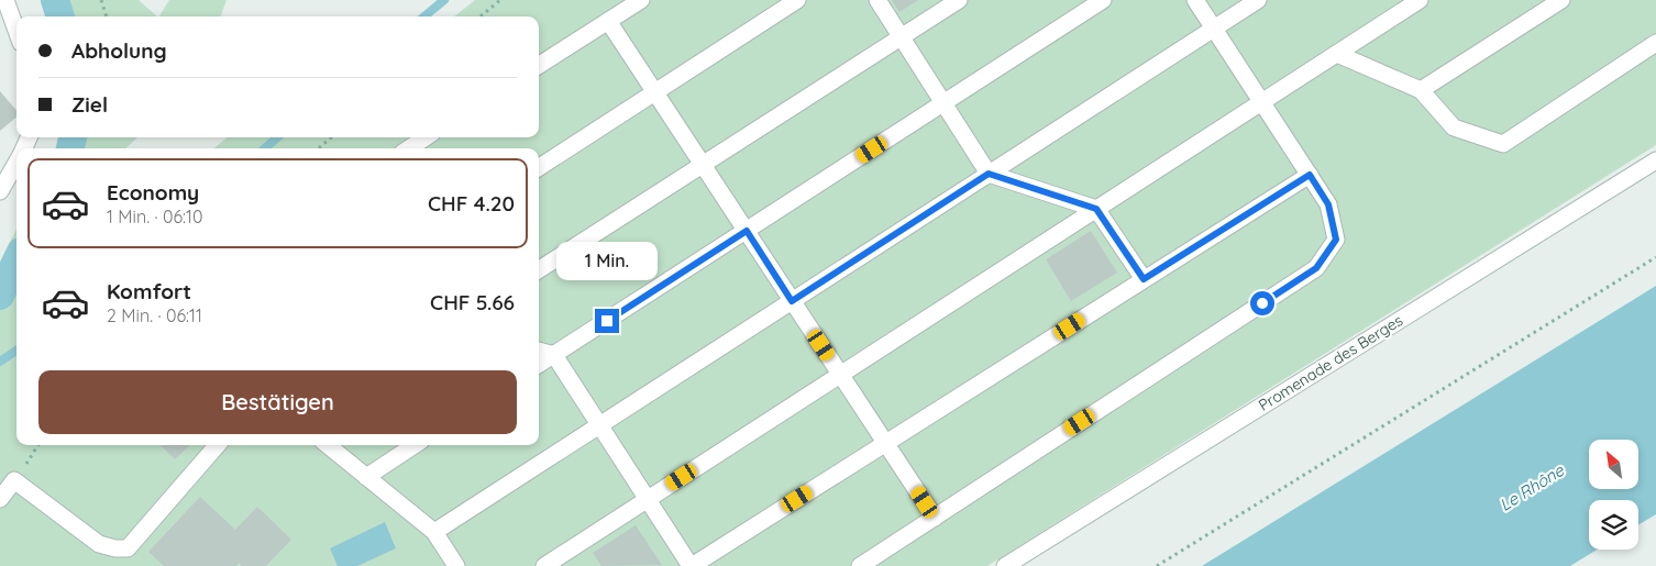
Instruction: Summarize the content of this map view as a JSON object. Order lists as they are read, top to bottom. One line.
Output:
{"streets":{"street":["Promenade des Berges"]},"water":["Le Rhône"],"north":"top left","page":{"banner":["Abholung","Ziel"],"list":[{"name":"Economy","note":"1 Min. · 06:10","value":"CHF 4.20"},{"name":"Komfort","note":"2 Min. · 06:11","value":"CHF 5.66"}],"bubble":"1 Min.","buttons":"Bestätigen"}}
